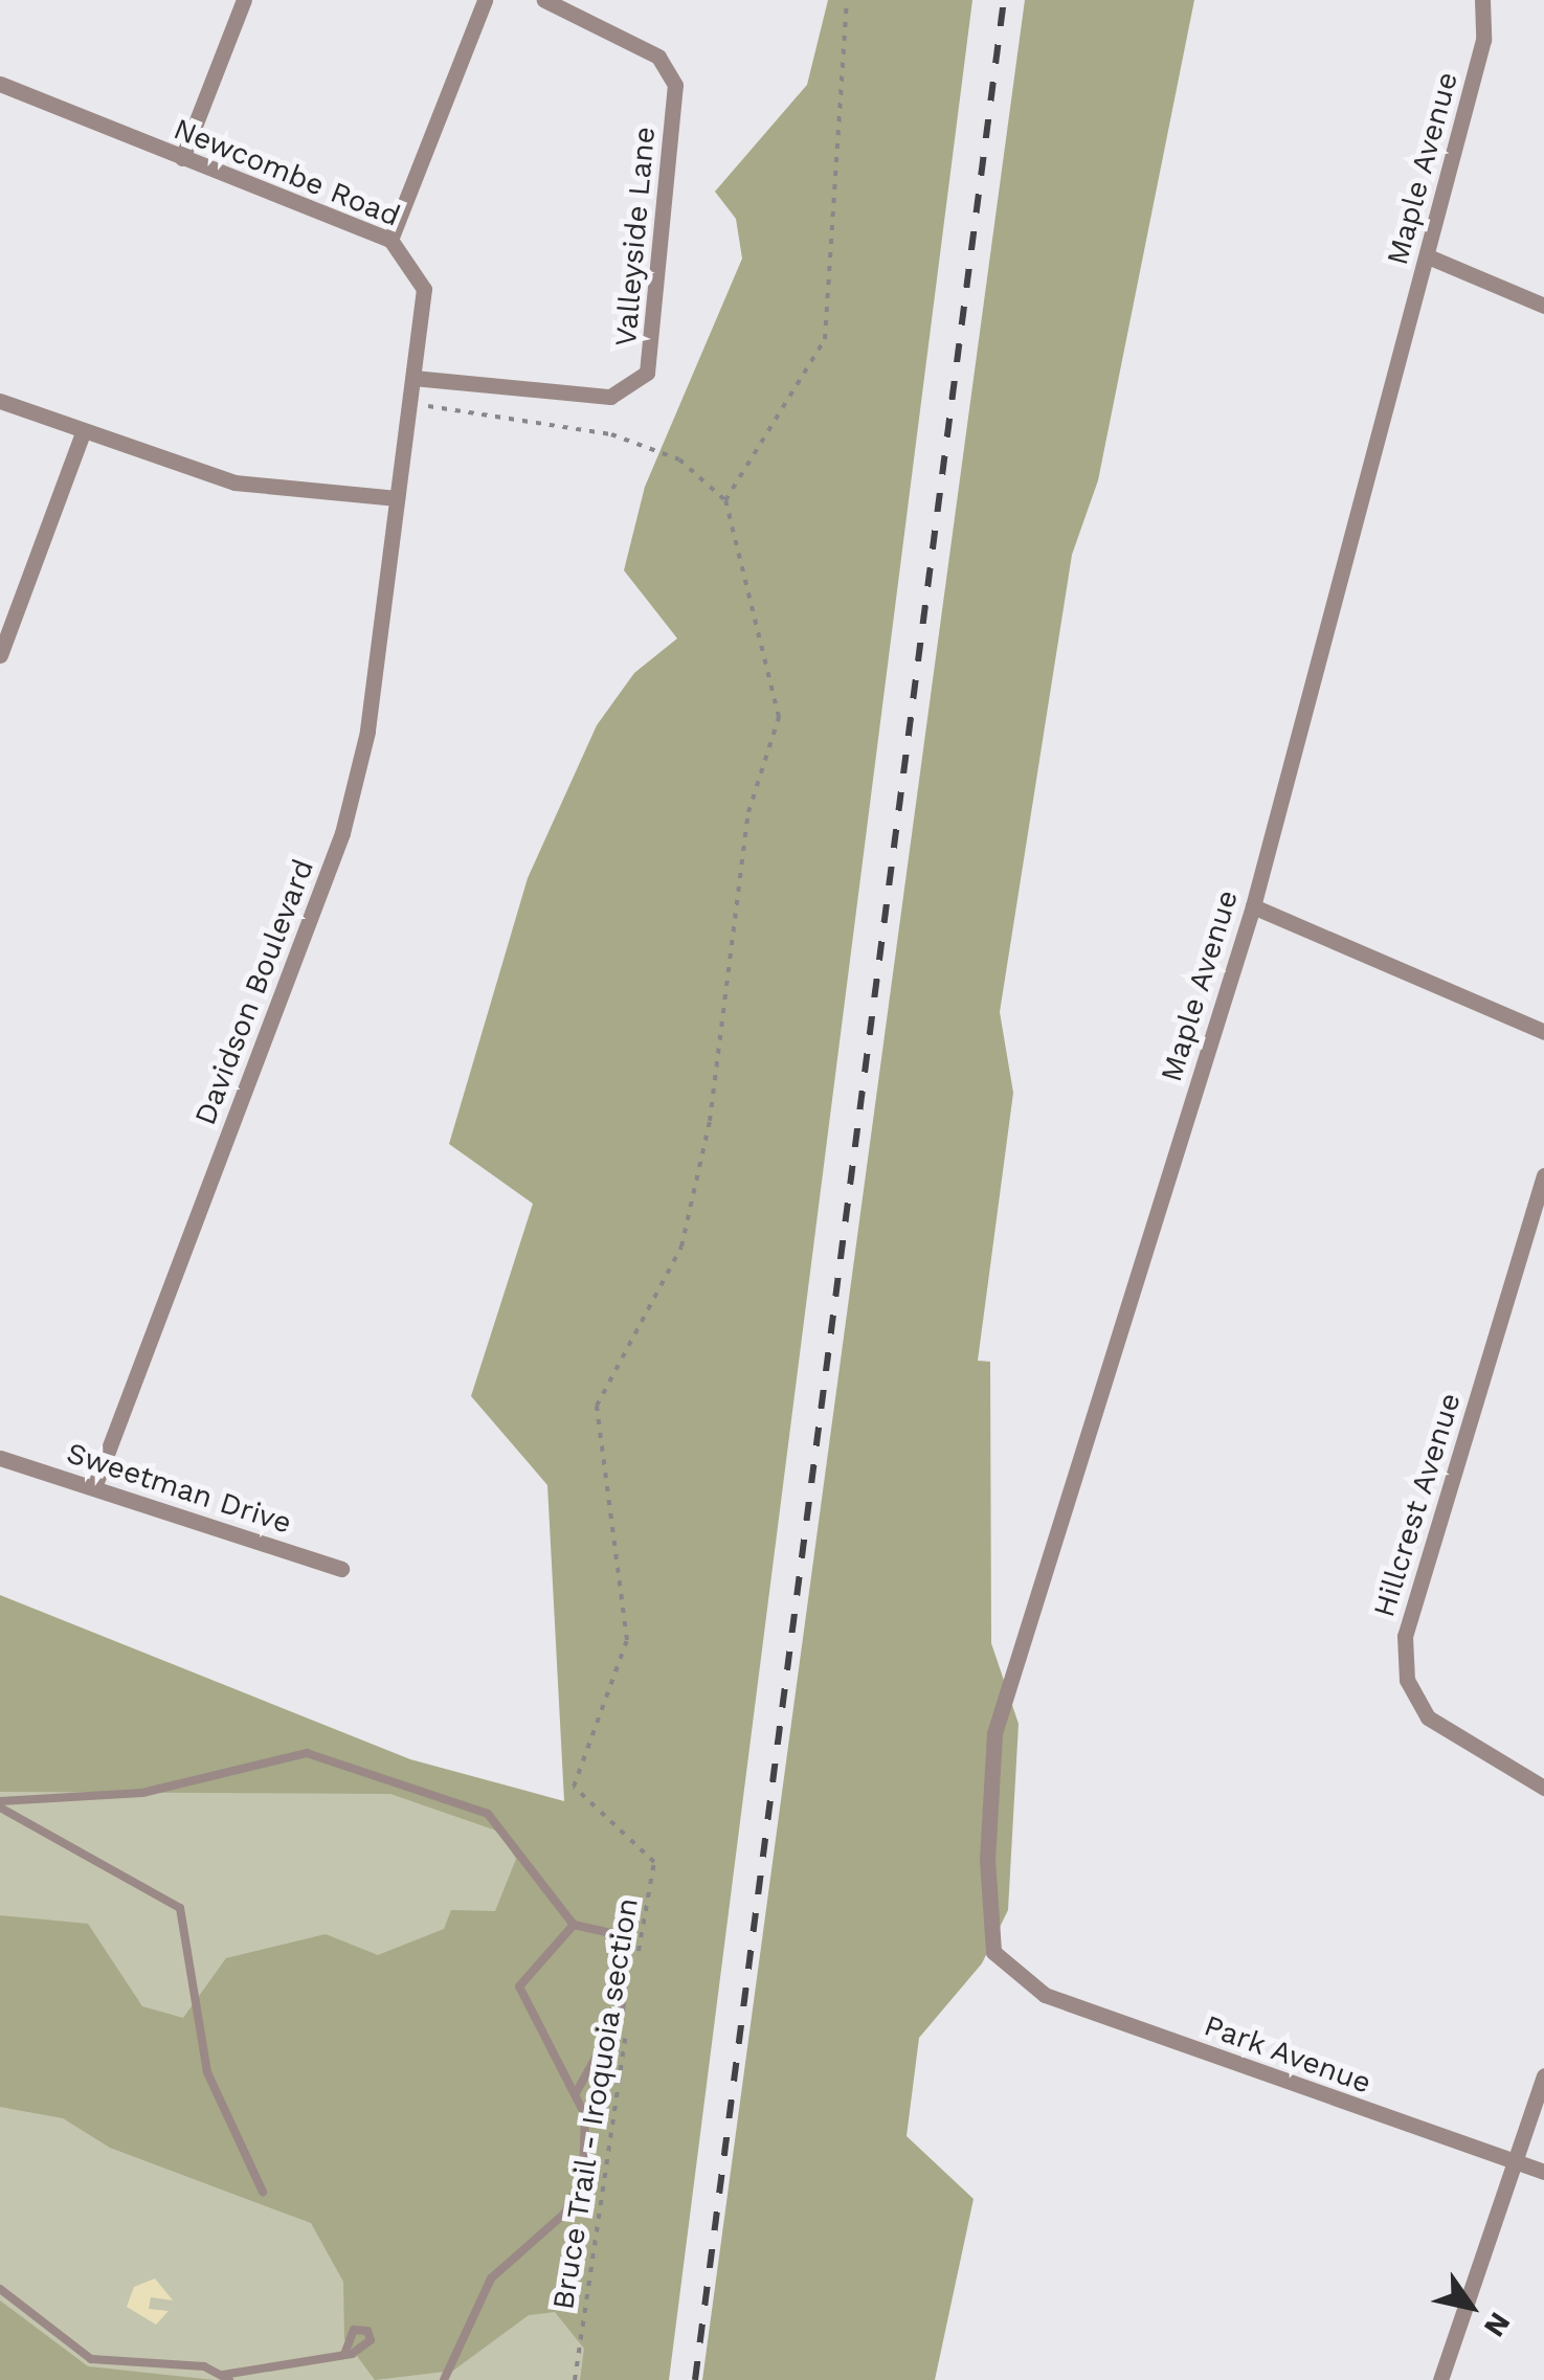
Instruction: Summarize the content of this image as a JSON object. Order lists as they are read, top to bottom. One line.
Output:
{"streets":{"street":["Maple Avenue","Newcombe Road","Valleyside Lane","Davidson Boulevard","Sweetman Drive","Hillcrest Avenue","Park Avenue"],"path":["Bruce Trail - Iroquoia section"]},"crossings":[["Maple Avenue","Park Avenue"],["Newcombe Road","Valleyside Lane"],["Newcombe Road","Davidson Boulevard"],["Davidson Boulevard","Sweetman Drive"]],"north":"bottom right"}
